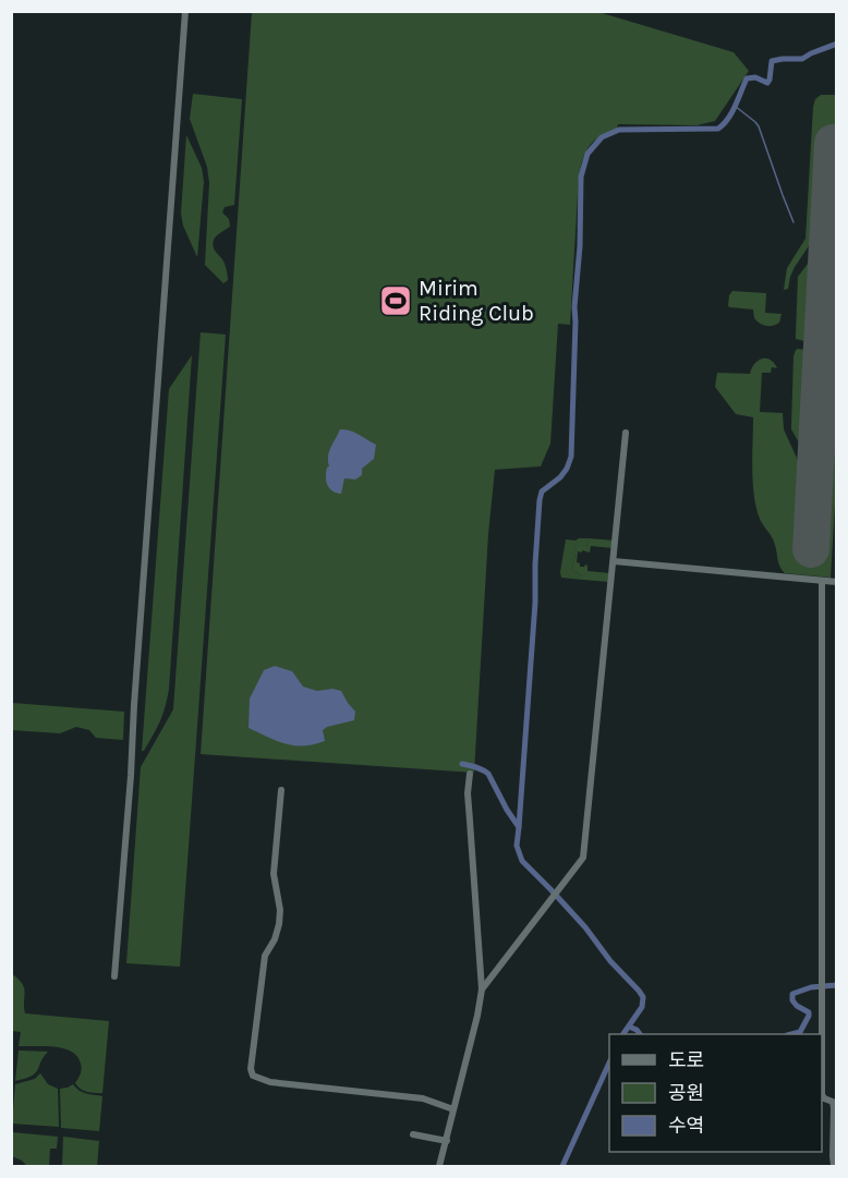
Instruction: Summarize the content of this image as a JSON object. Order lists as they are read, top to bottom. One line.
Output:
{"places":{"sports":["Mirim Riding Club"]},"legend":["도로","공원","수역"]}
